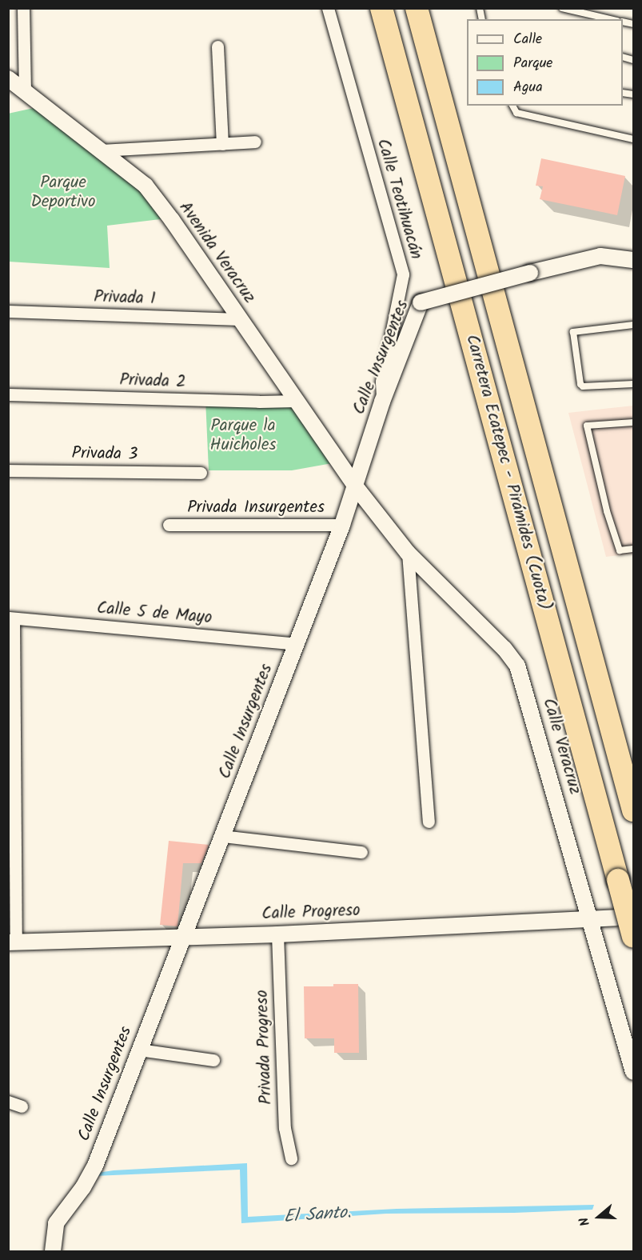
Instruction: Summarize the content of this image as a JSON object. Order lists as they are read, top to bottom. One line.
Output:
{"streets":{"highway":["Carretera Ecatepec - Pirámides (Cuota)"],"street":["Calle Teotihuacán","Avenida Veracruz","Privada 1","Calle Insurgentes","Privada 2","Privada 3","Privada Insurgentes","Calle 5 de Mayo","Calle Veracruz","Calle Progreso","Privada Progreso"]},"crossings":[["Calle Teotihuacán","Calle Insurgentes"],["Avenida Veracruz","Privada 1"],["Avenida Veracruz","Calle Insurgentes"],["Avenida Veracruz","Privada 2"],["Avenida Veracruz","Calle Veracruz"],["Calle Insurgentes","Privada Insurgentes"],["Calle Insurgentes","Calle 5 de Mayo"],["Calle Insurgentes","Calle Veracruz"],["Calle Insurgentes","Calle Progreso"],["Calle Veracruz","Calle Progreso"],["Calle Progreso","Privada Progreso"]],"water":["El Santo."],"parks":["Parque Deportivo","Parque la Huicholes"],"legend":["Calle","Parque","Agua"],"north":"left"}
